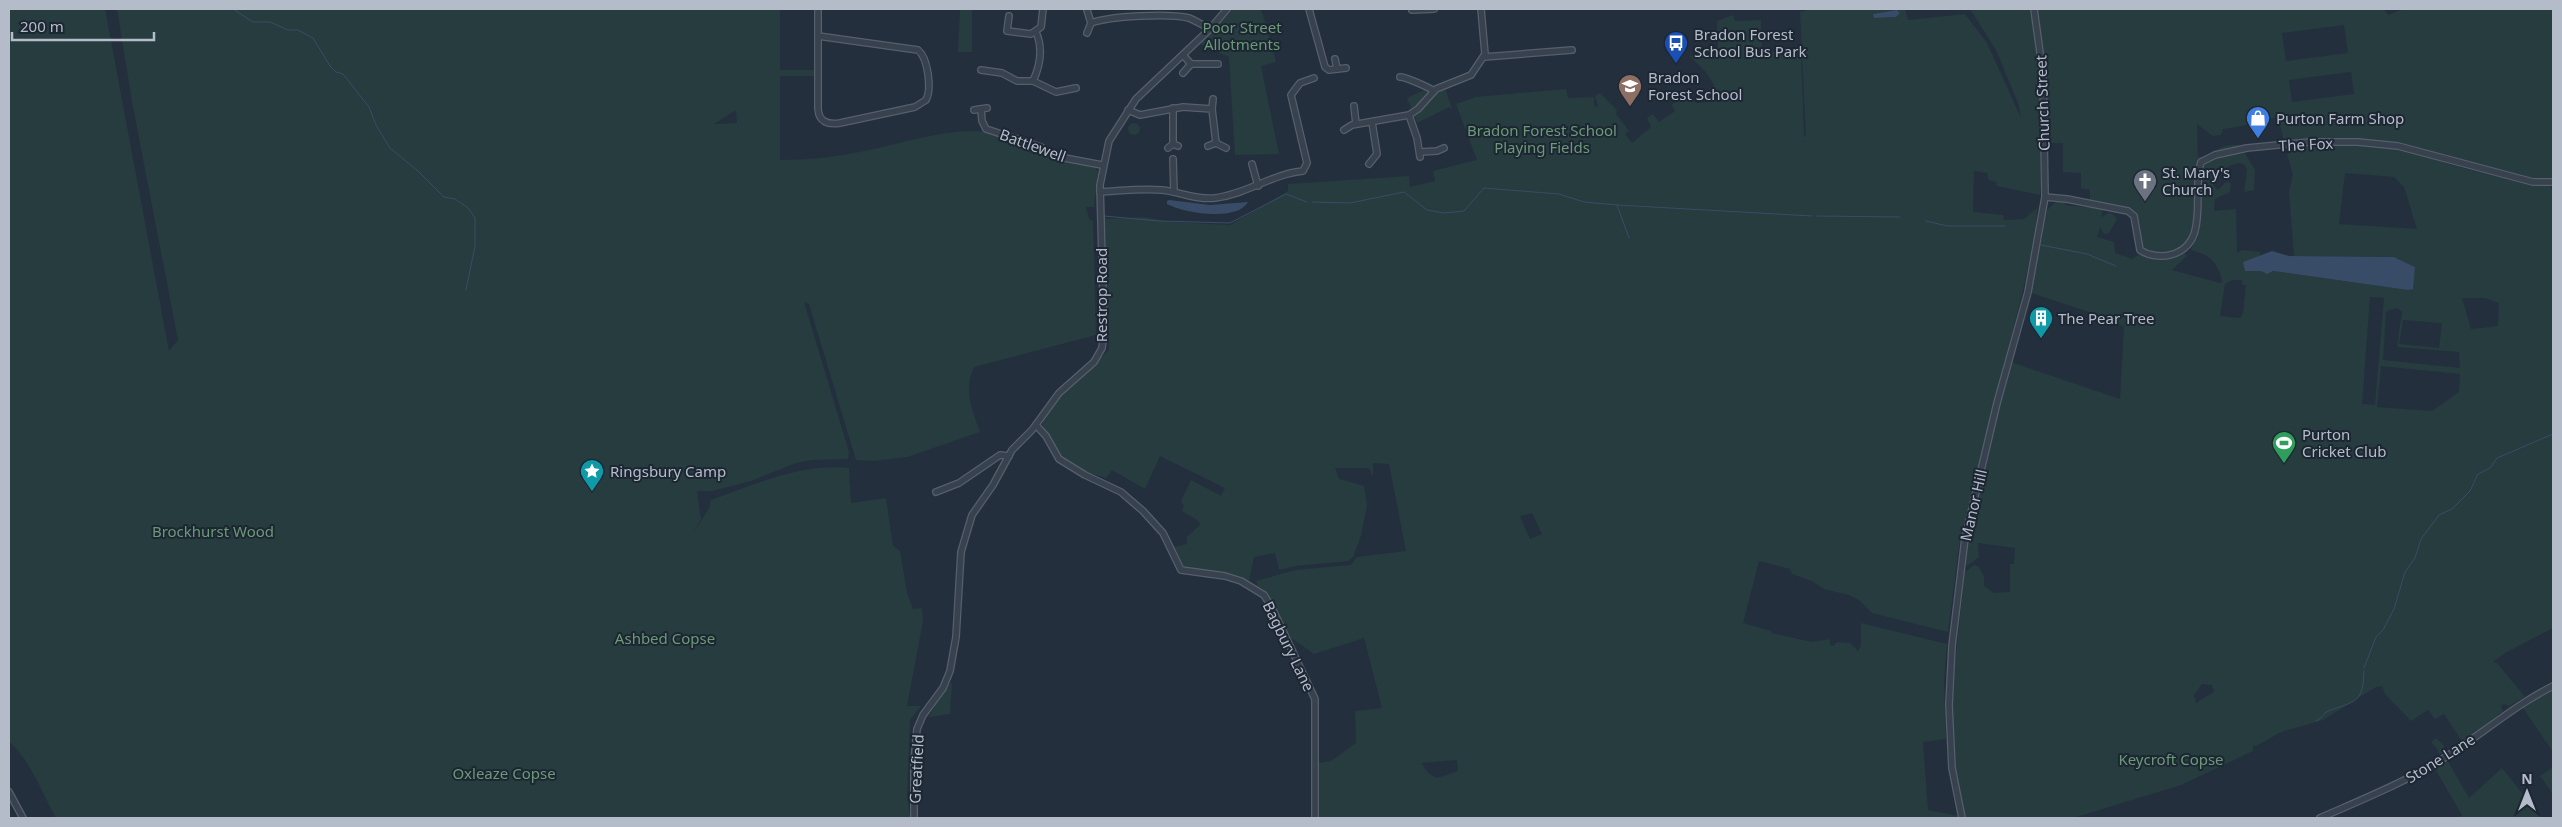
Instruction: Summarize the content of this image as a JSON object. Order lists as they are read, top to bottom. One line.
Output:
{"streets":{"street":["Church Street","The Fox","Battlewell","Restrop Road","Manor Hill","Bagbury Lane","Stone Lane","Greatfield"]},"crossings":[["Church Street","The Fox"],["Church Street","Manor Hill"],["The Fox","Manor Hill"],["Battlewell","Restrop Road"],["Restrop Road","Bagbury Lane"],["Restrop Road","Greatfield"]],"parks":["Poor Street Allotments","Bradon Forest School Playing Fields","Brockhurst Wood","Ashbed Copse","Keycroft Copse","Oxleaze Copse"],"places":{"bus stop":["Bradon Forest School Bus Park"],"school or university":["Bradon Forest School"],"shop":["Purton Farm Shop"],"church":["St. Mary's Church"],"building":["The Pear Tree"],"sports":["Purton Cricket Club"],"place":["Ringsbury Camp"]},"scale_bar":"200 m","north":"top"}
